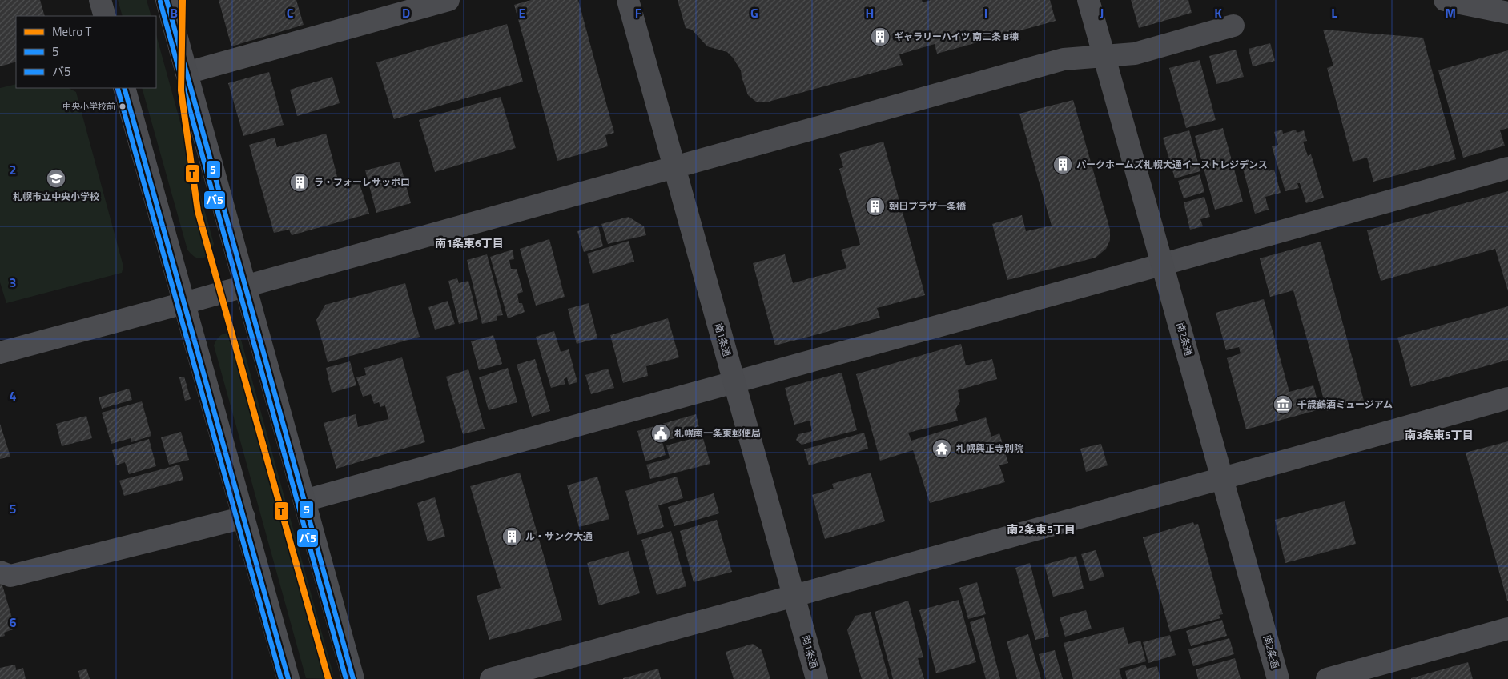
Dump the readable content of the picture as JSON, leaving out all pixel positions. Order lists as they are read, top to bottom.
{
  "streets": {
    "street": ["南2条通", "南1条通"]
  },
  "districts": ["南1条東6丁目", "南3条東5丁目", "南2条東5丁目"],
  "places": {
    "building": [
      "ギャラリーハイツ 南二条 B棟",
      "パークホームズ札幌大通イーストレジデンス",
      "ラ・フォーレサッポロ",
      "朝日プラザ一条橋",
      "ル・サンク大通"
    ],
    "other": ["中央小学校前"],
    "school or university": ["札幌市立中央小学校"],
    "museum": ["千歳鶴酒ミュージアム"],
    "public building": ["札幌南一条東郵便局"],
    "temple": ["札幌興正寺別院"]
  },
  "lines": ["metro line T", "transit line 5", "transit line バ5"],
  "legend": ["Metro T", "5", "バ5"],
  "grid": {
    "columns": [
      "B",
      "C",
      "D",
      "E",
      "F",
      "G",
      "H",
      "I",
      "J",
      "K",
      "L",
      "M"
    ],
    "rows": [
      "2",
      "3",
      "4",
      "5",
      "6"
    ]
  }
}
